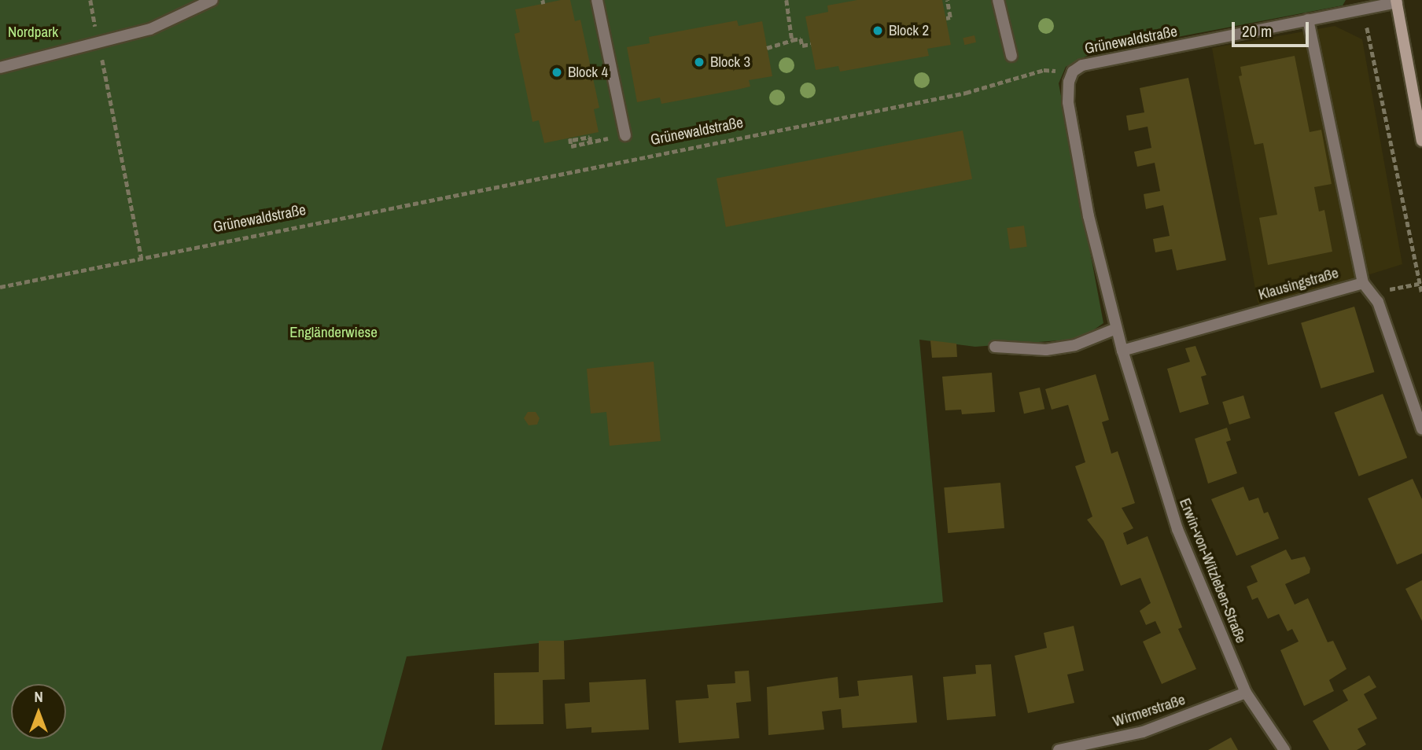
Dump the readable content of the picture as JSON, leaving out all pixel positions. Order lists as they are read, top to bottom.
{
  "streets": {
    "street": [
      "Grünewaldstraße",
      "Klausingstraße",
      "Erwin-von-Witzleben-Straße",
      "Wirmerstraße"
    ]
  },
  "crossings": [
    ["Grünewaldstraße", "Erwin-von-Witzleben-Straße"],
    ["Klausingstraße", "Erwin-von-Witzleben-Straße"],
    ["Erwin-von-Witzleben-Straße", "Wirmerstraße"]
  ],
  "parks": ["Nordpark", "Engländerwiese"],
  "places": ["Block 2", "Block 3", "Block 4"],
  "scale_bar": "20 m",
  "north": "top"
}
